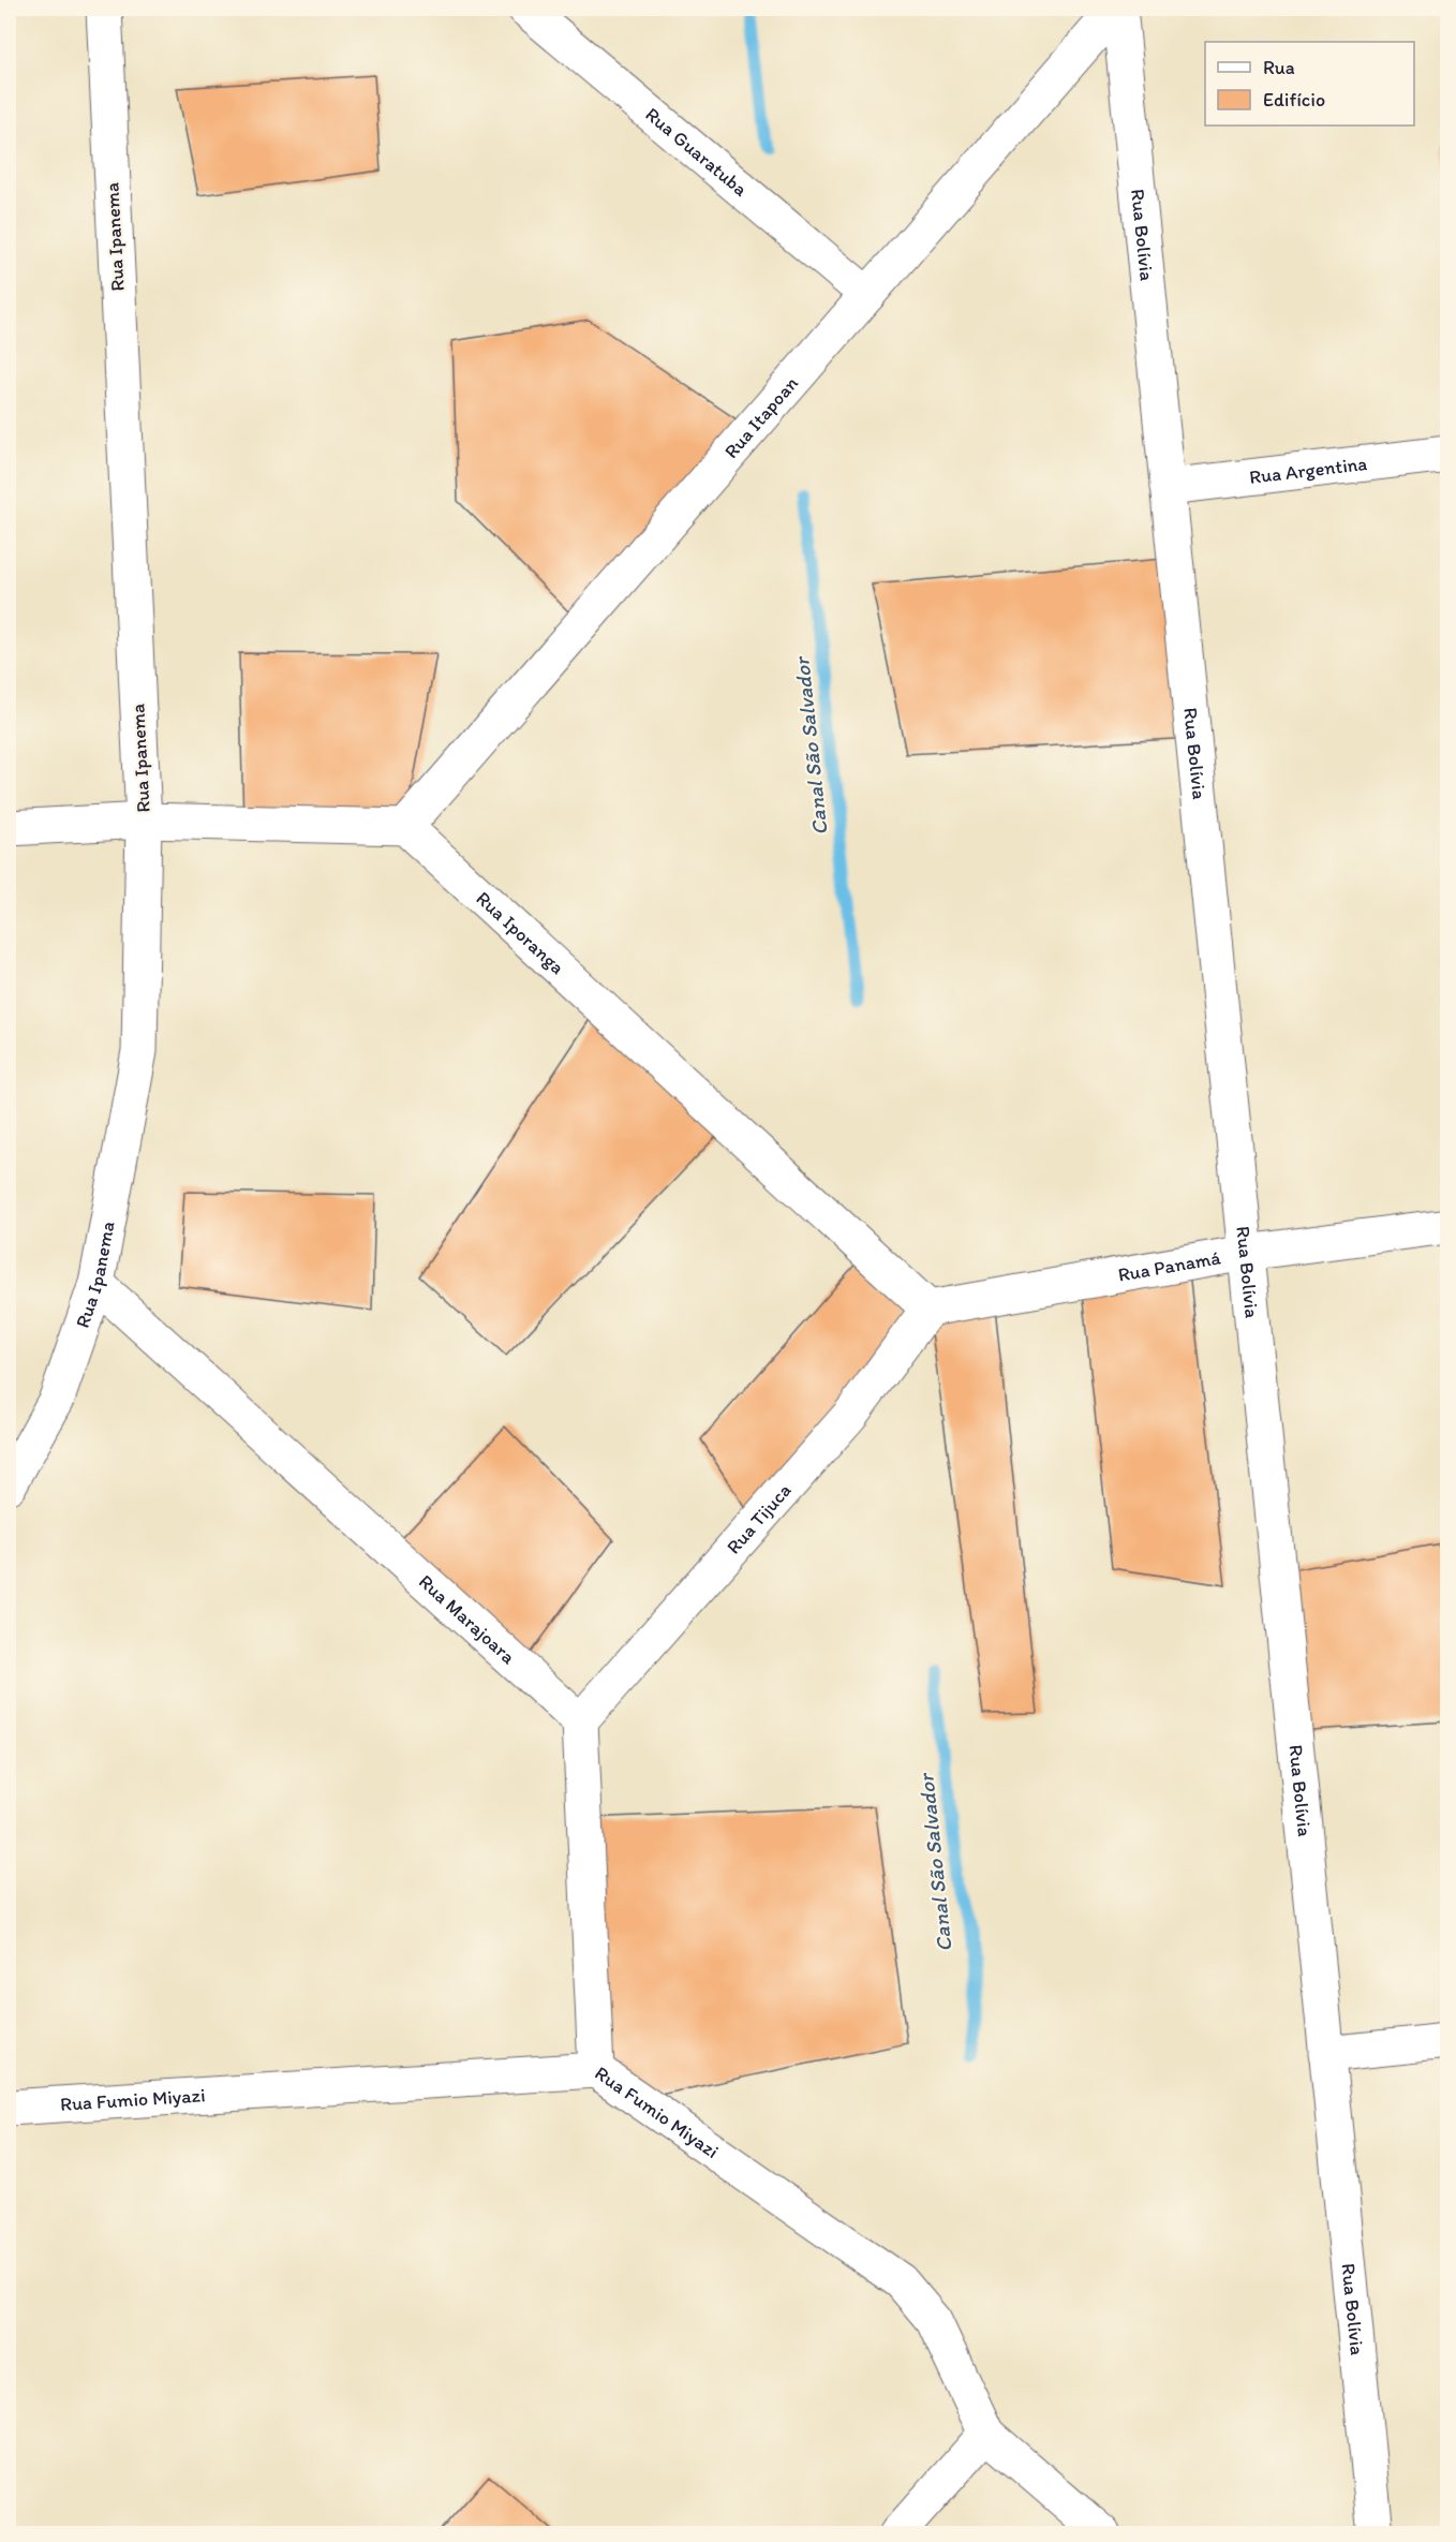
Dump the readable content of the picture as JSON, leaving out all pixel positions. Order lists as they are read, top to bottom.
{
  "streets": {
    "street": [
      "Rua Guaratuba",
      "Rua Bolívia",
      "Rua Ipanema",
      "Rua Itapoan",
      "Rua Argentina",
      "Rua Iporanga",
      "Rua Panamá",
      "Rua Tijuca",
      "Rua Marajoara",
      "Rua Fumio Miyazi"
    ]
  },
  "crossings": [
    ["Rua Guaratuba", "Rua Itapoan"],
    ["Rua Bolívia", "Rua Itapoan"],
    ["Rua Bolívia", "Rua Argentina"],
    ["Rua Bolívia", "Rua Panamá"],
    ["Rua Ipanema", "Rua Marajoara"],
    ["Rua Itapoan", "Rua Iporanga"],
    ["Rua Iporanga", "Rua Panamá"],
    ["Rua Iporanga", "Rua Tijuca"],
    ["Rua Panamá", "Rua Tijuca"],
    ["Rua Tijuca", "Rua Marajoara"]
  ],
  "water": ["Canal São Salvador"],
  "legend": ["Rua", "Edifício"]
}
